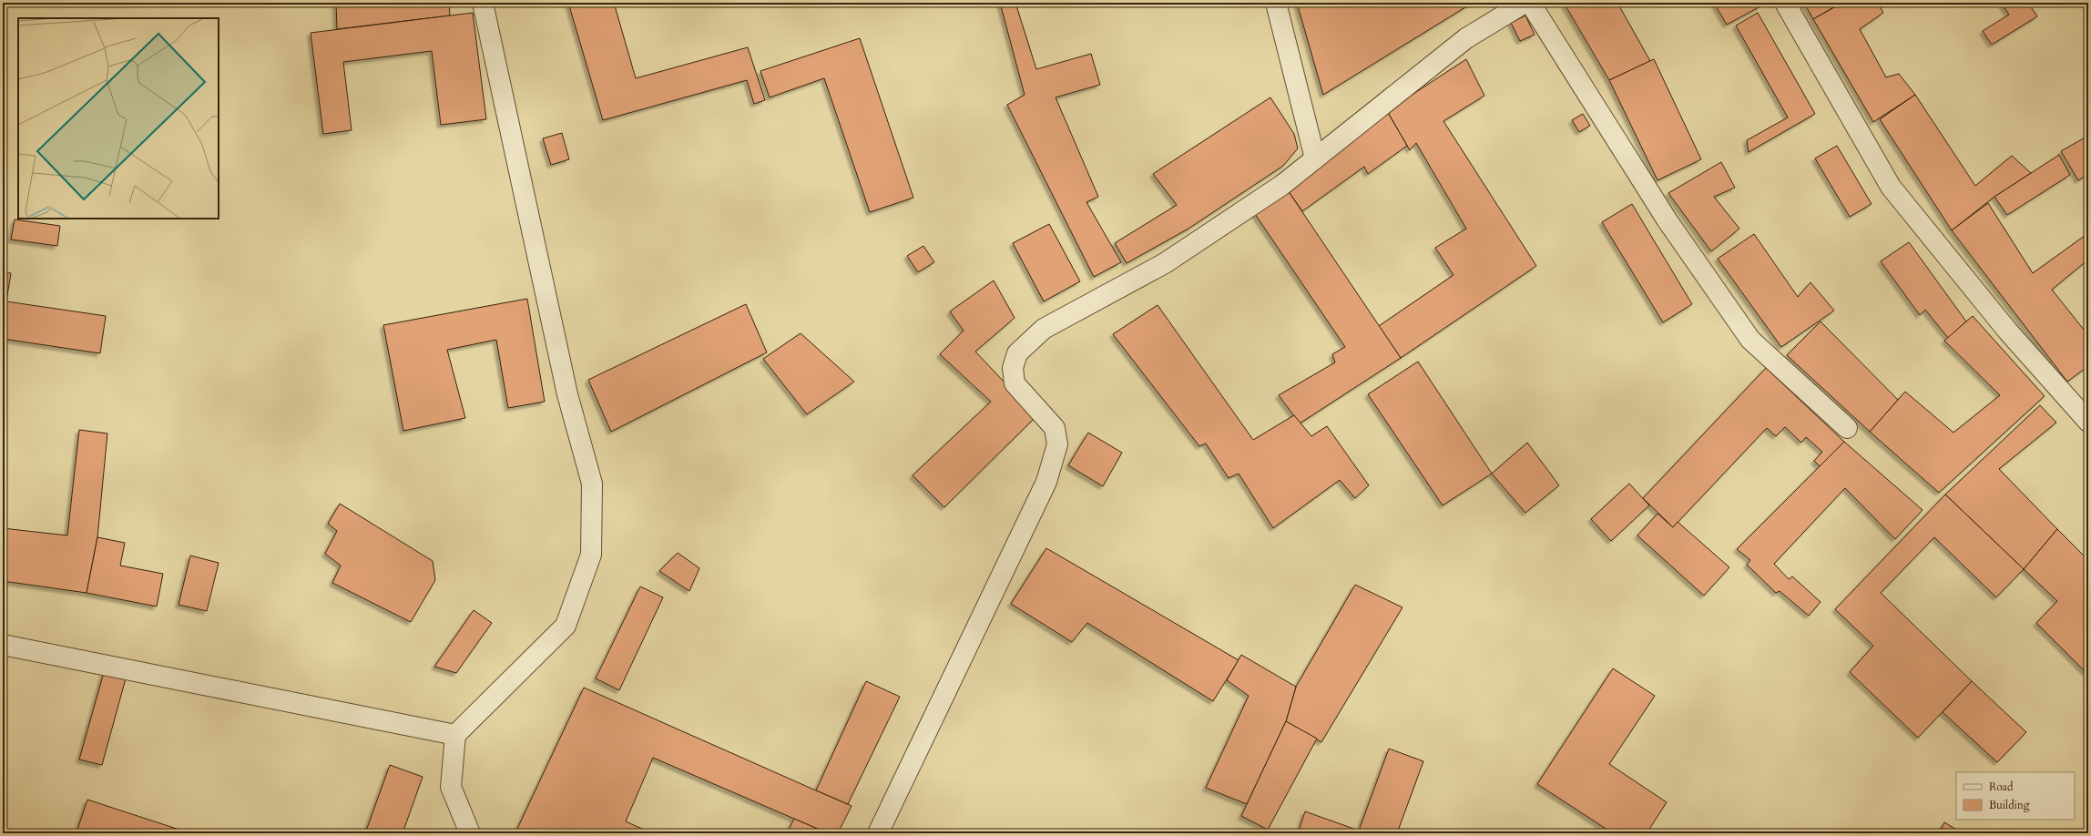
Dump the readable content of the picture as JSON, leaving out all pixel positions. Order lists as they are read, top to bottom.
{
  "legend": ["Road", "Building"]
}
